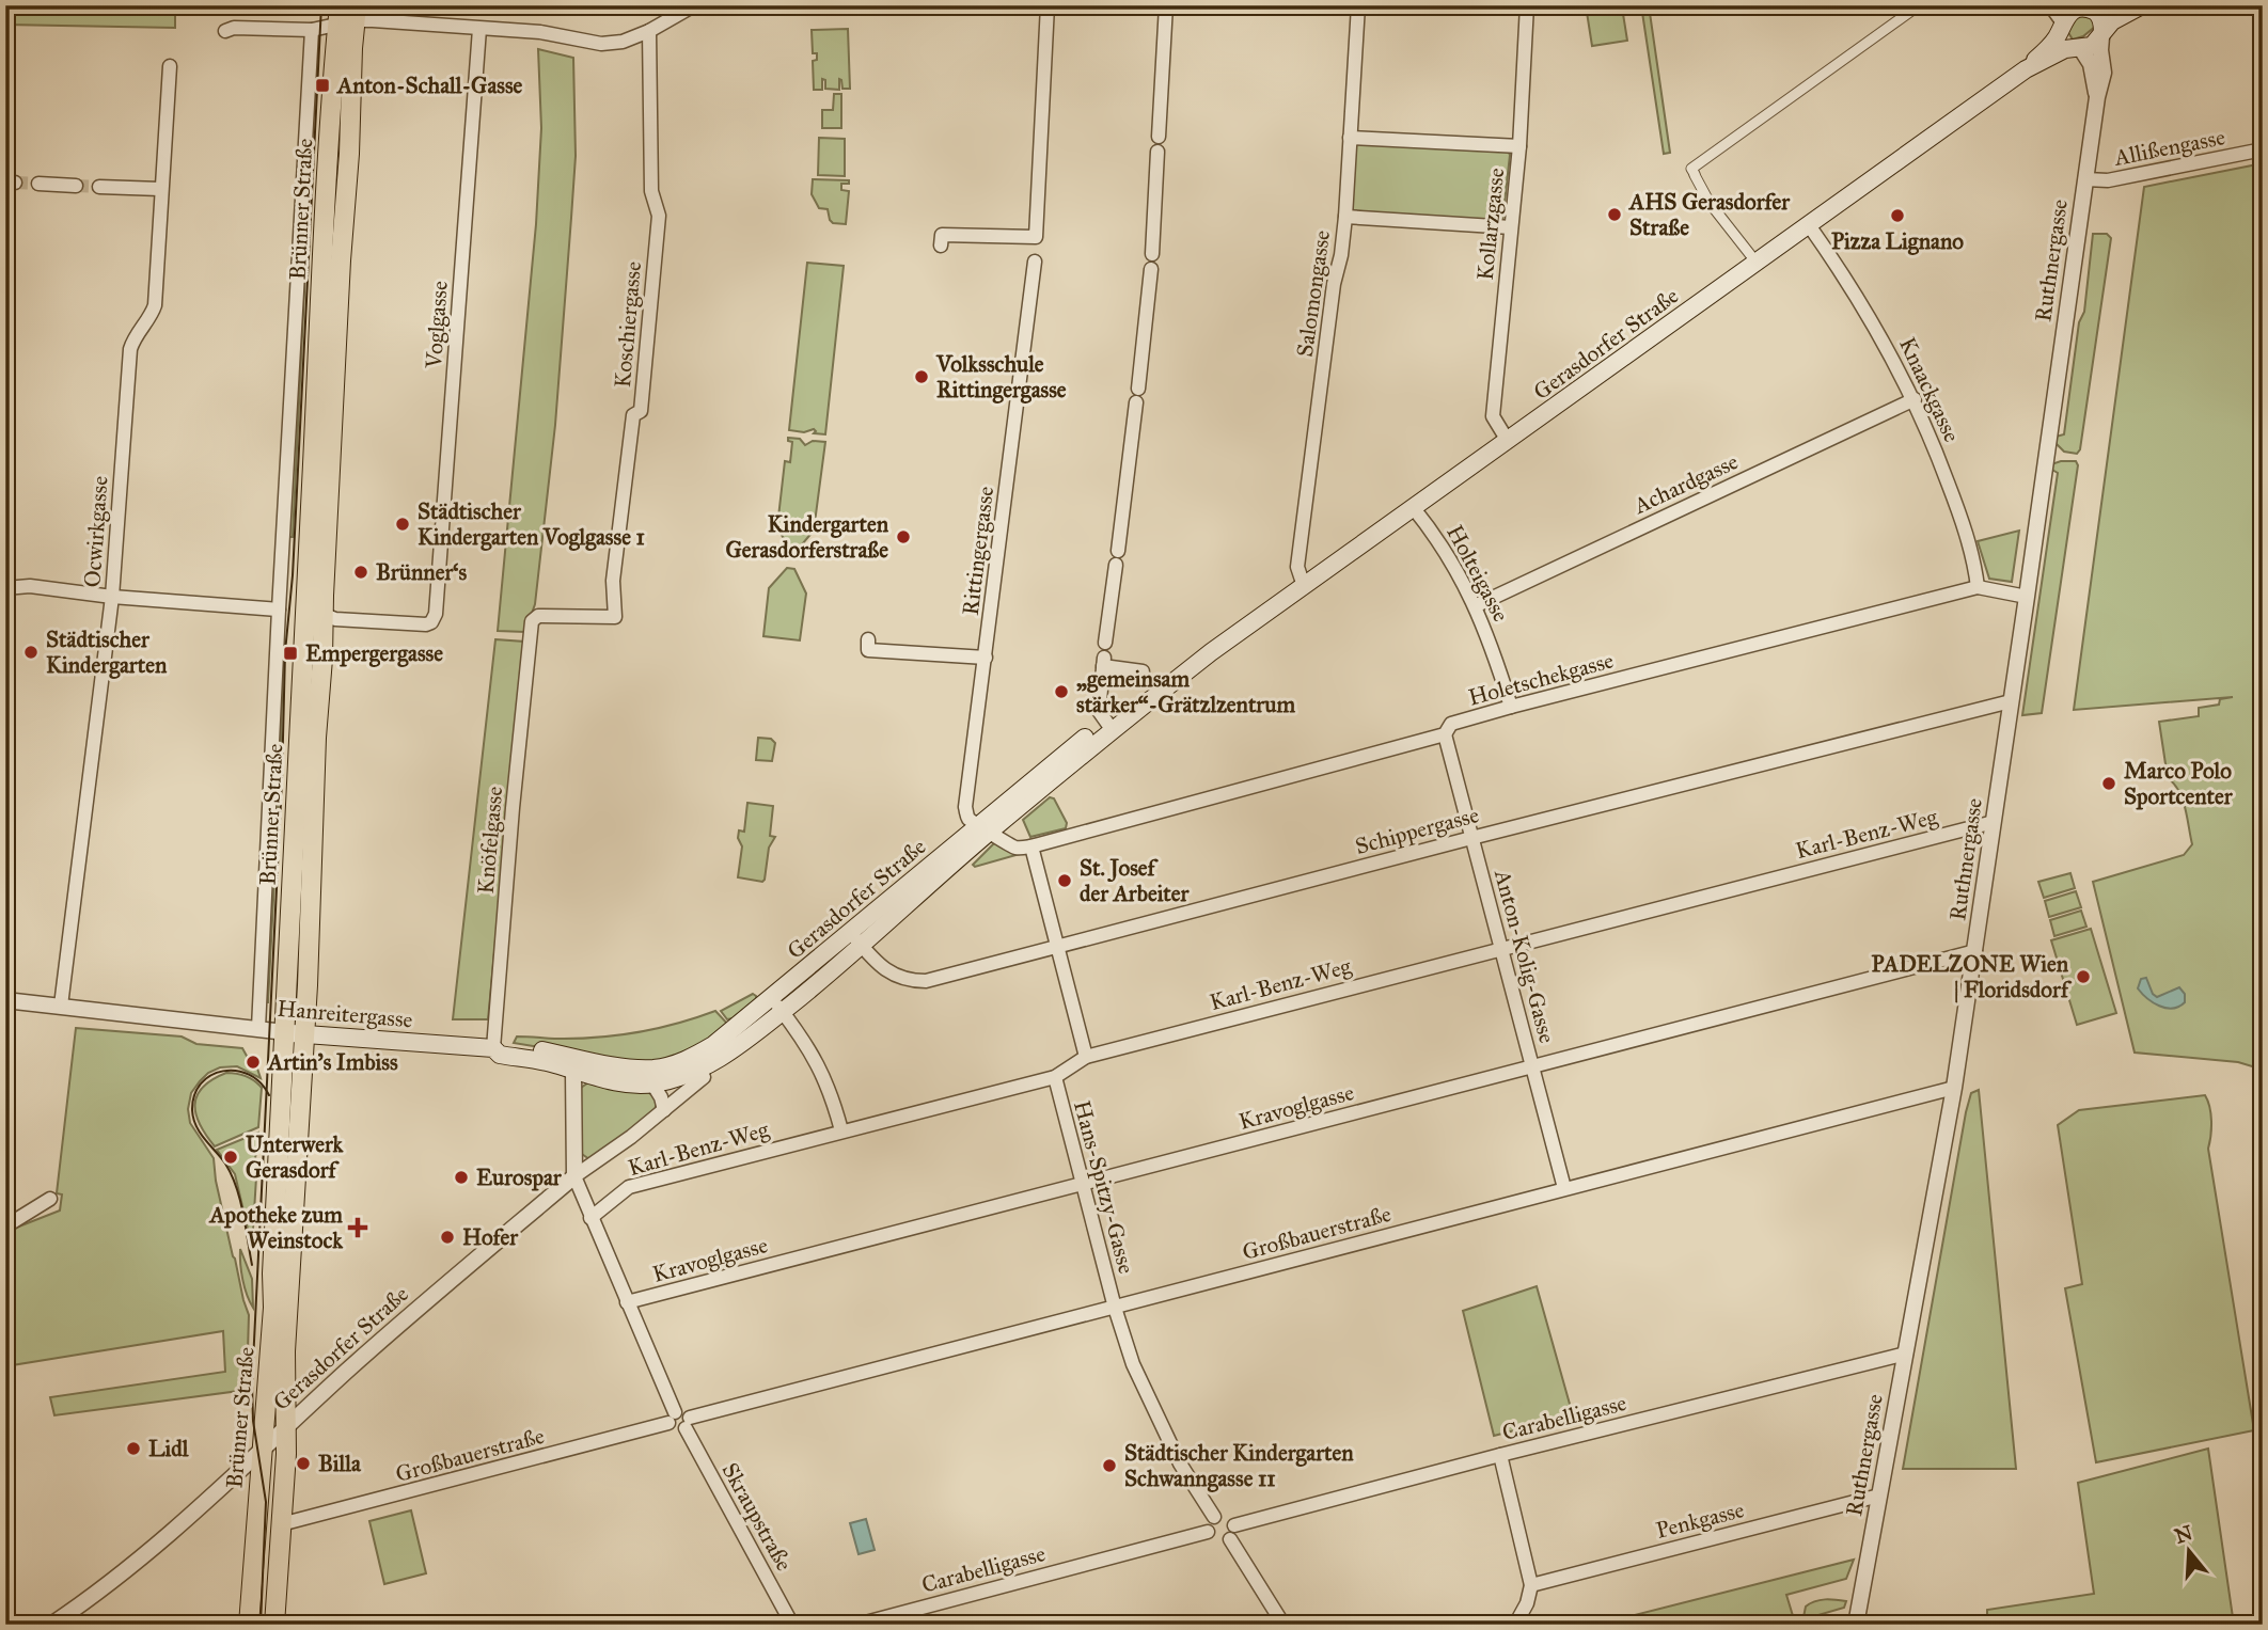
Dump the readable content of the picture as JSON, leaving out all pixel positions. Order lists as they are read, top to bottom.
{
  "streets": {
    "main road": ["Brünner Straße", "Gerasdorfer Straße", "Hanreitergasse"],
    "street": [
      "Allißengasse",
      "Kollarzgasse",
      "Ruthnergasse",
      "Salomongasse",
      "Voglgasse",
      "Koschiergasse",
      "Knaackgasse",
      "Achardgasse",
      "Ocwirkgasse",
      "Rittingergasse",
      "Holteigasse",
      "Holetschekgasse",
      "Schippergasse",
      "Karl-Benz-Weg",
      "Knöfelgasse",
      "Anton-Kolig-Gasse",
      "Kravoglgasse",
      "Hans-Spitzy-Gasse",
      "Großbauerstraße",
      "Carabelligasse",
      "Skraupstraße",
      "Penkgasse"
    ]
  },
  "crossings": [
    ["Allißengasse", "Ruthnergasse"],
    ["Brünner Straße", "Voglgasse"],
    ["Brünner Straße", "Gerasdorfer Straße"],
    ["Brünner Straße", "Hanreitergasse"],
    ["Brünner Straße", "Großbauerstraße"],
    ["Kollarzgasse", "Gerasdorfer Straße"],
    ["Ruthnergasse", "Gerasdorfer Straße"],
    ["Ruthnergasse", "Holetschekgasse"],
    ["Ruthnergasse", "Schippergasse"],
    ["Ruthnergasse", "Karl-Benz-Weg"],
    ["Ruthnergasse", "Kravoglgasse"],
    ["Ruthnergasse", "Großbauerstraße"],
    ["Ruthnergasse", "Carabelligasse"],
    ["Ruthnergasse", "Penkgasse"],
    ["Salomongasse", "Gerasdorfer Straße"],
    ["Koschiergasse", "Knöfelgasse"],
    ["Gerasdorfer Straße", "Knaackgasse"],
    ["Gerasdorfer Straße", "Rittingergasse"],
    ["Gerasdorfer Straße", "Holteigasse"],
    ["Gerasdorfer Straße", "Schippergasse"],
    ["Gerasdorfer Straße", "Knöfelgasse"],
    ["Gerasdorfer Straße", "Hanreitergasse"],
    ["Knaackgasse", "Achardgasse"],
    ["Knaackgasse", "Holetschekgasse"],
    ["Achardgasse", "Holteigasse"],
    ["Ocwirkgasse", "Hanreitergasse"],
    ["Holteigasse", "Holetschekgasse"],
    ["Holetschekgasse", "Anton-Kolig-Gasse"],
    ["Schippergasse", "Anton-Kolig-Gasse"],
    ["Karl-Benz-Weg", "Anton-Kolig-Gasse"],
    ["Karl-Benz-Weg", "Hans-Spitzy-Gasse"],
    ["Knöfelgasse", "Hanreitergasse"],
    ["Anton-Kolig-Gasse", "Kravoglgasse"],
    ["Anton-Kolig-Gasse", "Großbauerstraße"],
    ["Kravoglgasse", "Hans-Spitzy-Gasse"],
    ["Hans-Spitzy-Gasse", "Großbauerstraße"],
    ["Hans-Spitzy-Gasse", "Carabelligasse"],
    ["Großbauerstraße", "Skraupstraße"]
  ],
  "places": {
    "transit": ["Anton-Schall-Gasse", "Empergergasse"],
    "other": [
      "AHS Gerasdorfer Straße",
      "Pizza Lignano",
      "Volksschule Rittingergasse",
      "Städtischer Kindergarten Voglgasse 1",
      "Kindergarten Gerasdorferstraße",
      "Brünner‘s",
      "Städtischer Kindergarten",
      "„gemeinsam stärker“-Grätzlzentrum",
      "Marco Polo Sportcenter",
      "St. Josef der Arbeiter",
      "PADELZONE Wien | Floridsdorf",
      "Artin's Imbiss",
      "Unterwerk Gerasdorf",
      "Eurospar",
      "Hofer",
      "Lidl",
      "Billa",
      "Städtischer Kindergarten Schwanngasse 11"
    ],
    "health": ["Apotheke zum Weinstock"]
  },
  "north": "top"
}
